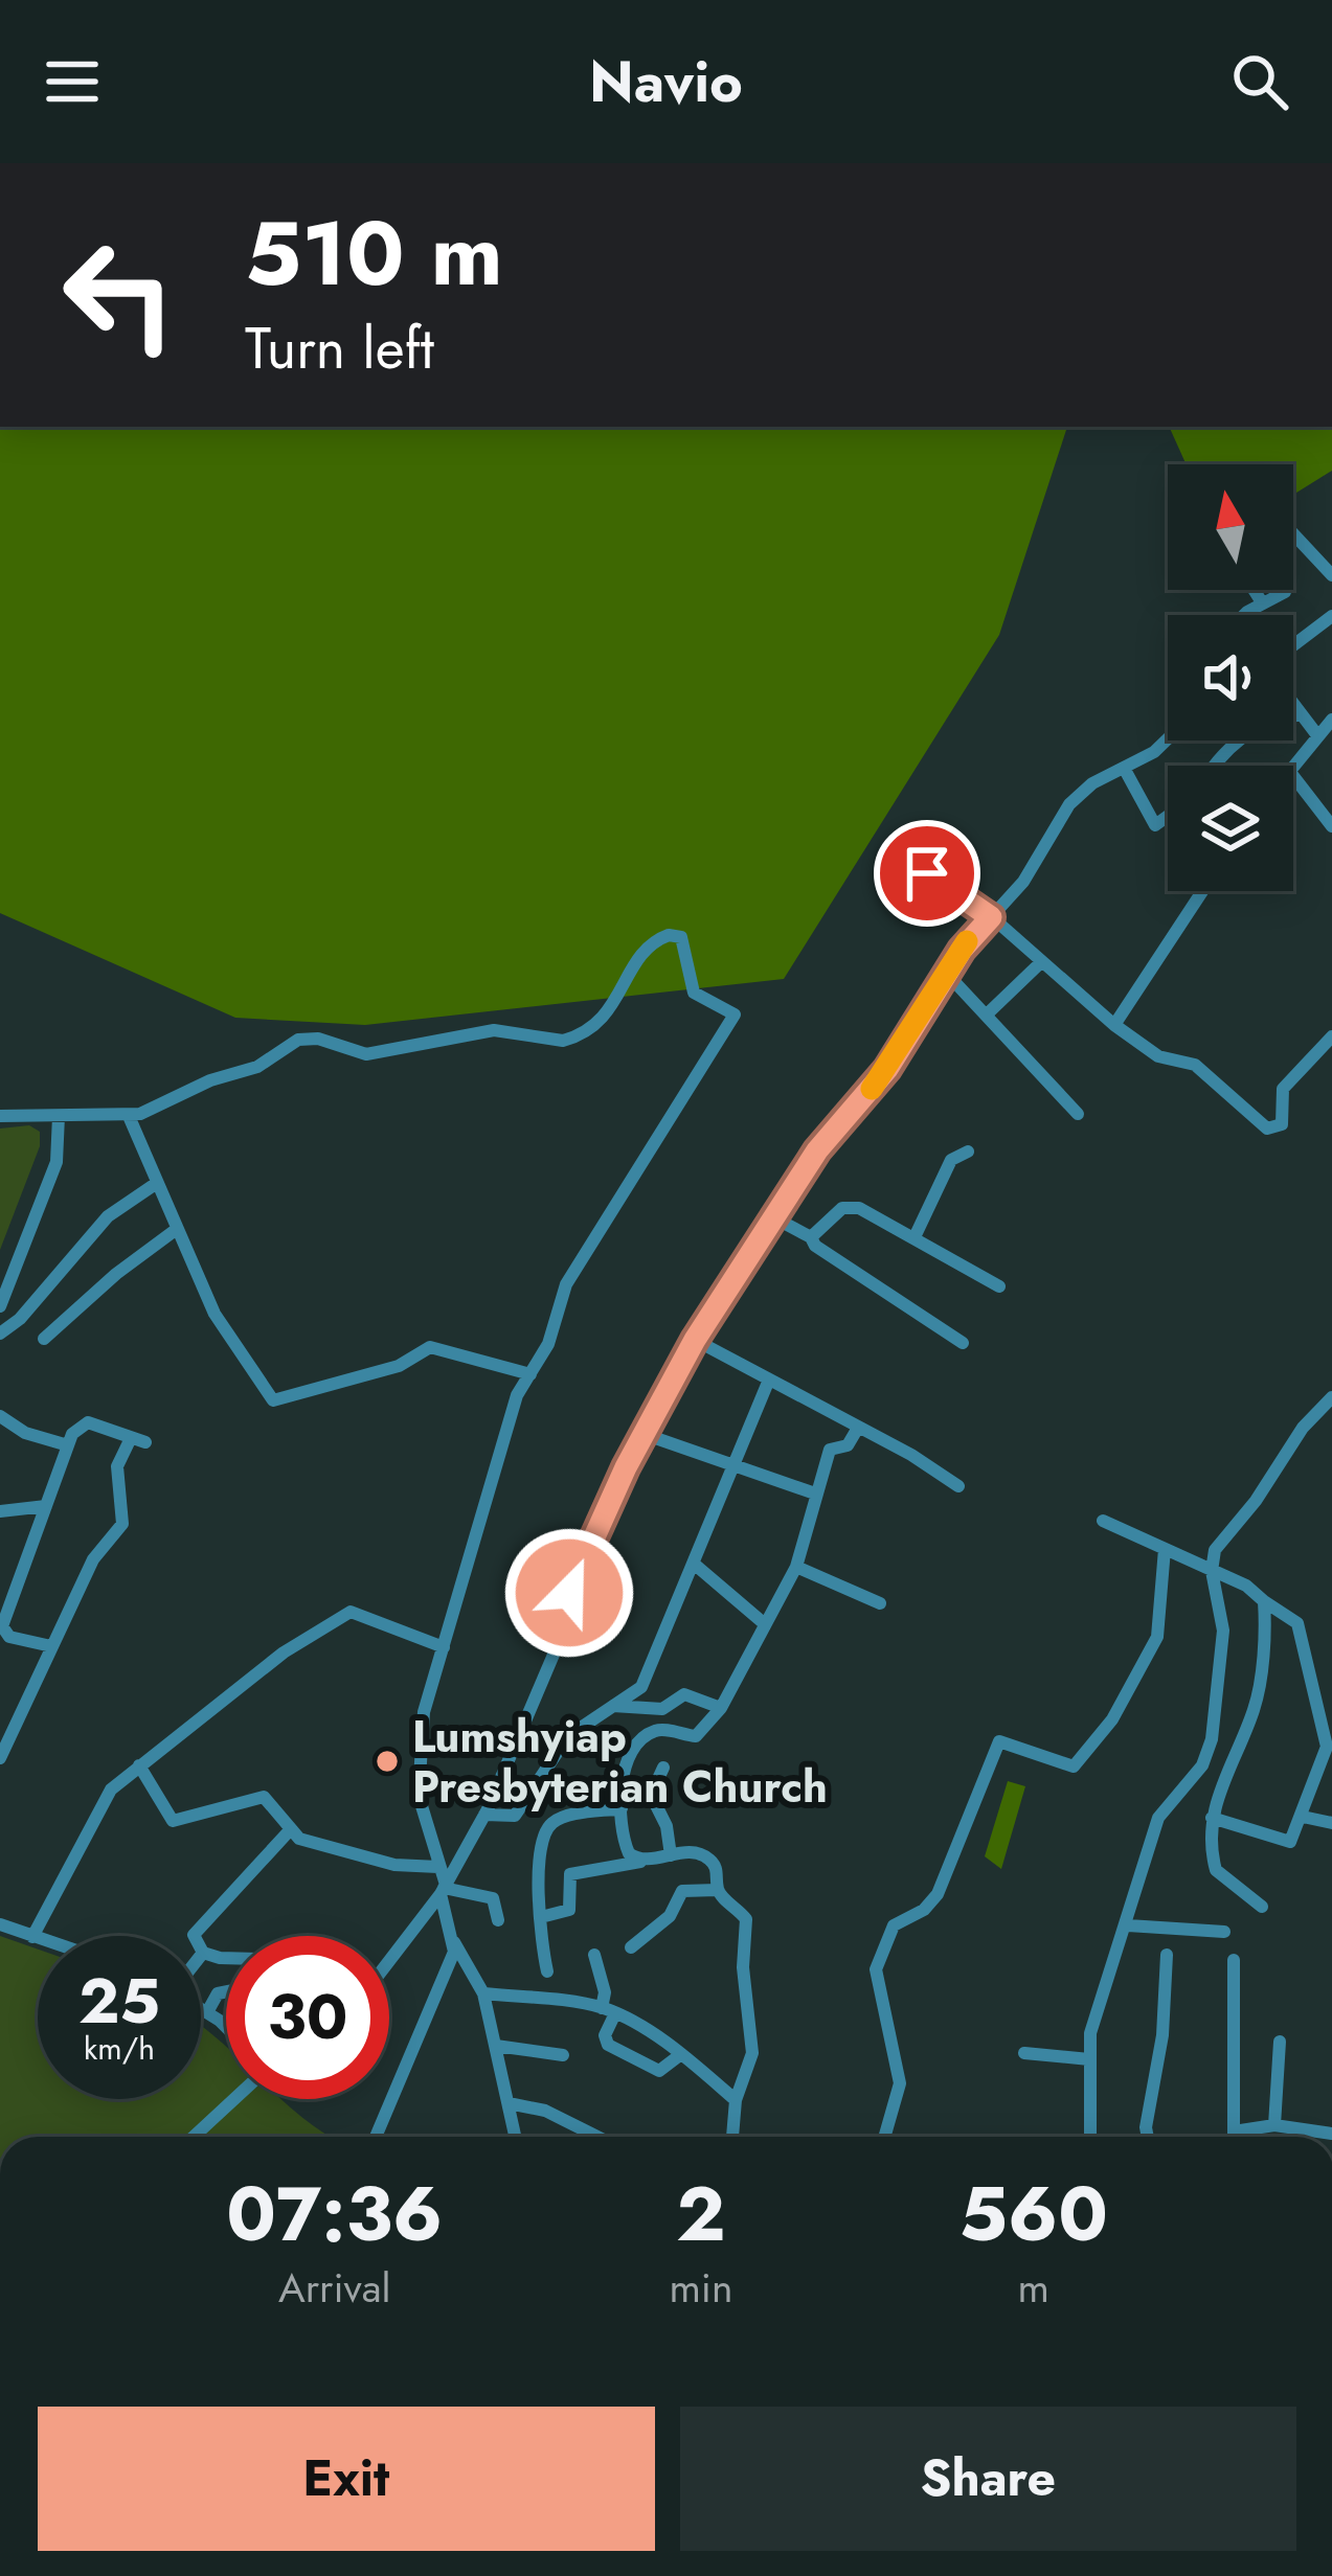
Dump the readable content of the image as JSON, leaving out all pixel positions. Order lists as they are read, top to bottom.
{
  "places": ["Lumshyiap Presbyterian Church"],
  "north": "top",
  "page": {
    "header": "Navio",
    "turn": ["510 m", "Turn left"],
    "speed": "25 km/h",
    "limit": "30",
    "eta": [
      "07:36",
      "Arrival",
      "2",
      "min",
      "560",
      "m"
    ],
    "buttons": ["Exit", "Share"]
  }
}
